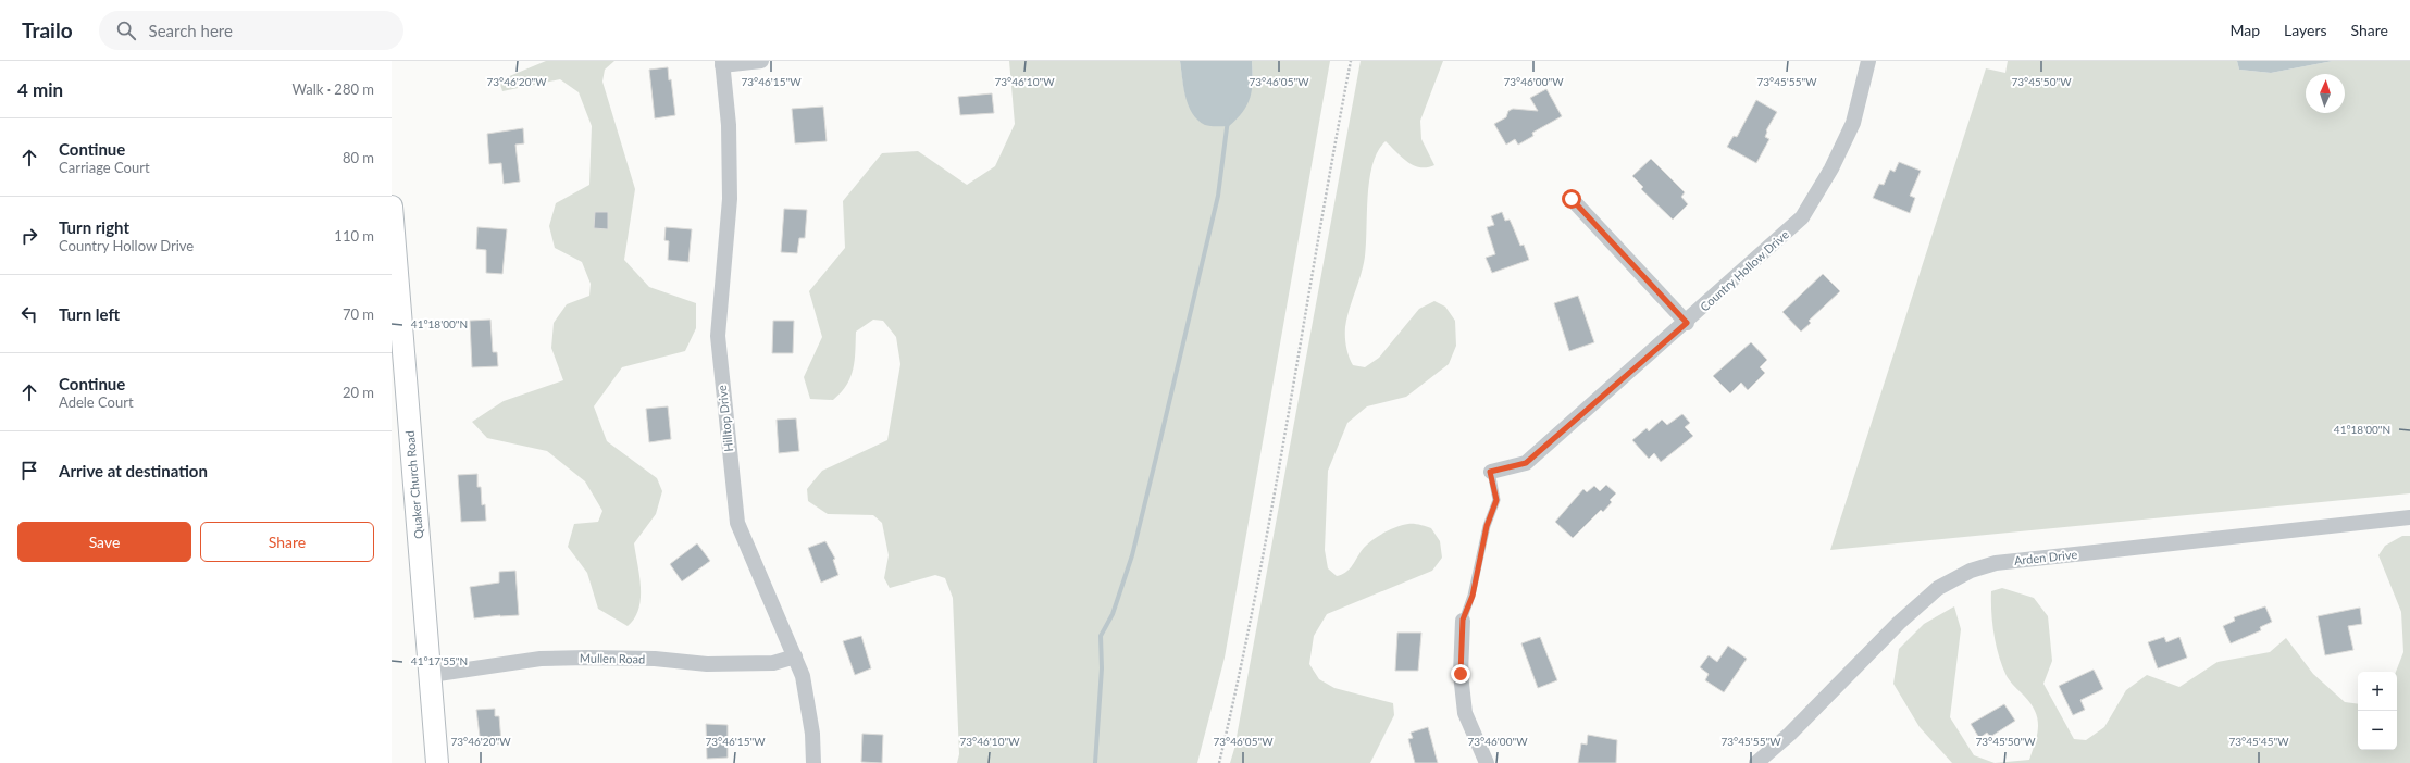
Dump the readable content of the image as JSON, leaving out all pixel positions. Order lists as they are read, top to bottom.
{
  "streets": {
    "street": [
      "Country Hollow Drive",
      "Hilltop Drive",
      "Quaker Church Road",
      "Arden Drive",
      "Mullen Road"
    ]
  },
  "crossings": [
    ["Hilltop Drive", "Mullen Road"],
    ["Quaker Church Road", "Mullen Road"]
  ],
  "north": "top",
  "page": {
    "header": "Trailo",
    "search": "Search here",
    "nav": ["Map", "Layers", "Share"],
    "heading": ["4 min", "Walk · 280 m"],
    "list": [
      ["Continue", "Carriage Court", "80 m"],
      ["Turn right", "Country Hollow Drive", "110 m"],
      ["Turn left", "70 m"],
      ["Continue", "Adele Court", "20 m"],
      "Arrive at destination"
    ],
    "buttons": ["Save", "Share"],
    "map_buttons": ["+", "−"]
  },
  "coordinates": [
    "73°46'20\"W",
    "73°46'15\"W",
    "73°46'10\"W",
    "73°46'05\"W",
    "73°46'00\"W",
    "73°45'55\"W",
    "73°45'50\"W",
    "41°18'00\"N",
    "41°17'55\"N",
    "73°45'45\"W"
  ]
}
